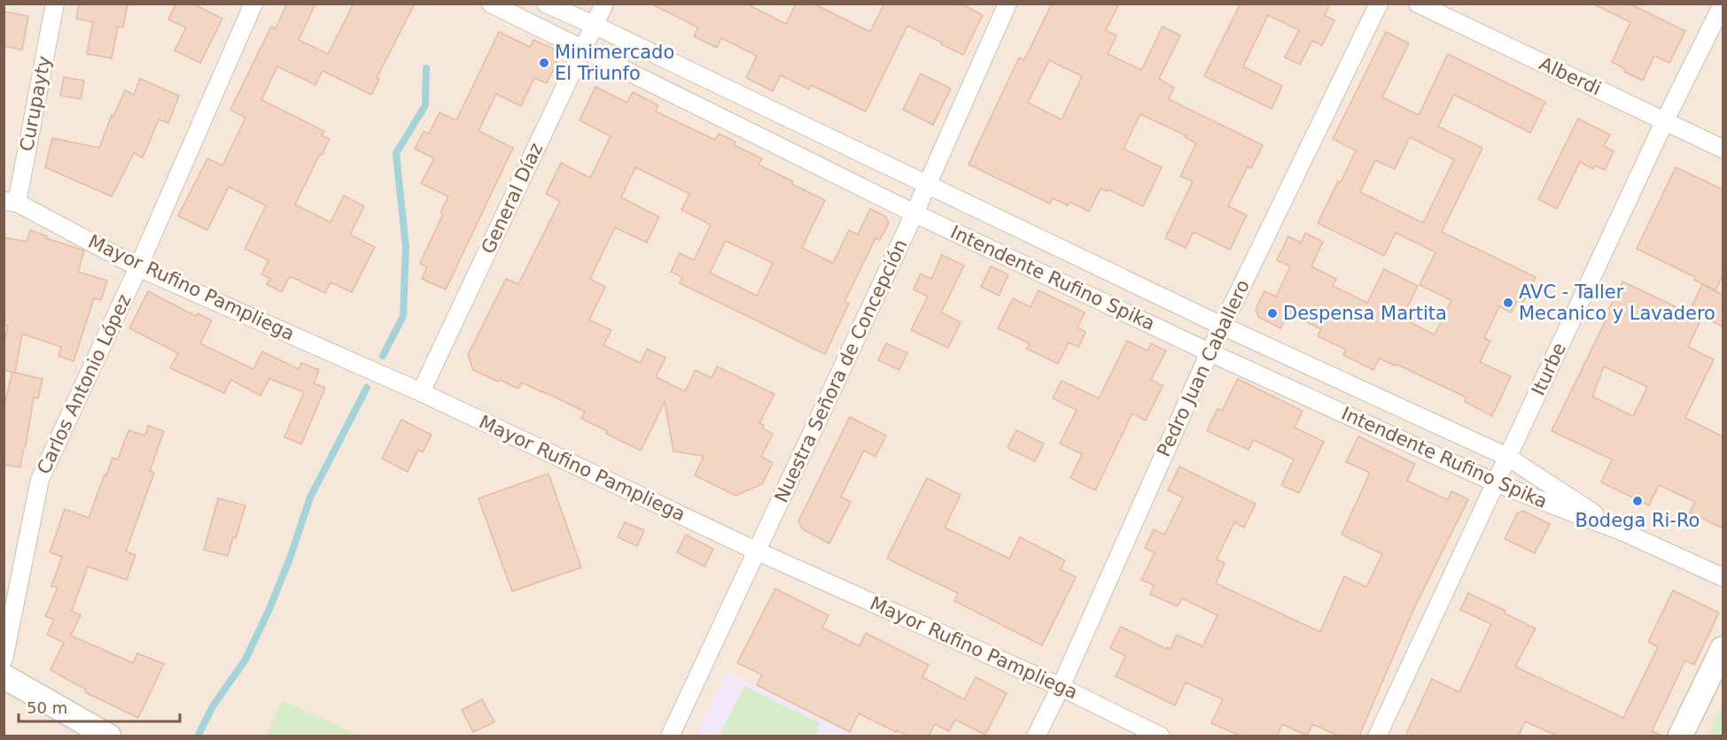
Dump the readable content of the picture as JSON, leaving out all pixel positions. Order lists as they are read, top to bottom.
{
  "streets": {
    "street": [
      "Alberdi",
      "Curupayty",
      "General Díaz",
      "Intendente Rufino Spika",
      "Mayor Rufino Pampliega",
      "Pedro Juan Caballero",
      "Iturbe",
      "Nuestra Señora de Concepción",
      "Carlos Antonio López"
    ]
  },
  "crossings": [
    ["Alberdi", "Iturbe"],
    ["Curupayty", "Mayor Rufino Pampliega"],
    ["General Díaz", "Intendente Rufino Spika"],
    ["General Díaz", "Mayor Rufino Pampliega"],
    ["Intendente Rufino Spika", "Pedro Juan Caballero"],
    ["Intendente Rufino Spika", "Iturbe"],
    ["Intendente Rufino Spika", "Nuestra Señora de Concepción"],
    ["Mayor Rufino Pampliega", "Pedro Juan Caballero"],
    ["Mayor Rufino Pampliega", "Nuestra Señora de Concepción"],
    ["Mayor Rufino Pampliega", "Carlos Antonio López"]
  ],
  "places": [
    "Minimercado El Triunfo",
    "AVC - Taller Mecanico y Lavadero",
    "Despensa Martita",
    "Bodega Ri-Ro"
  ],
  "scale_bar": "50 m"
}
